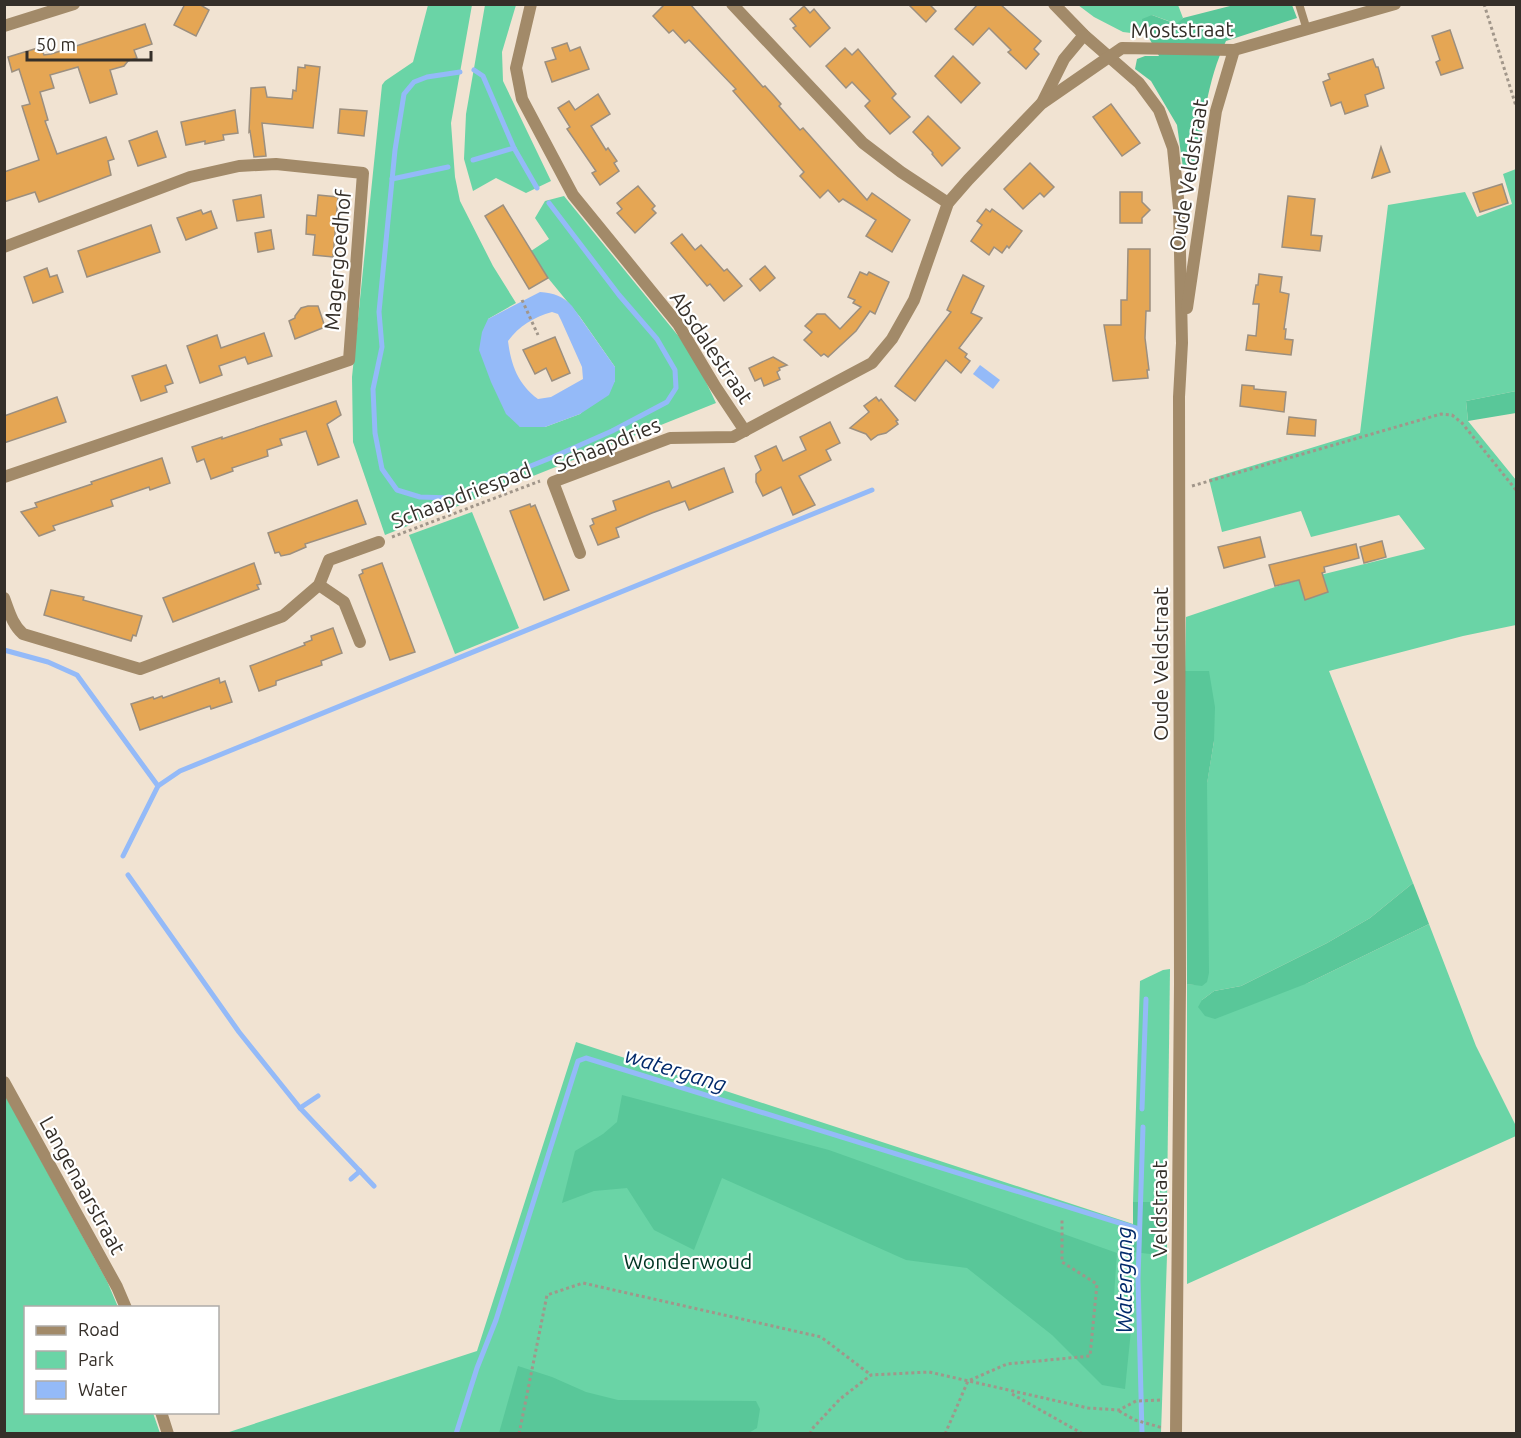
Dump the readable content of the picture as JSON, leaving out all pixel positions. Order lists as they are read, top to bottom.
{
  "streets": {
    "street": [
      "Moststraat",
      "Oude Veldstraat",
      "Magergoedhof",
      "Absdalestraat",
      "Schaapdries",
      "Langenaarstraat",
      "Veldstraat"
    ],
    "path": ["Schaapdriespad"]
  },
  "crossings": [
    ["Moststraat", "Oude Veldstraat"],
    ["Moststraat", "Absdalestraat"],
    ["Oude Veldstraat", "Absdalestraat"],
    ["Oude Veldstraat", "Veldstraat"],
    ["Absdalestraat", "Schaapdries"],
    ["Schaapdries", "Schaapdriespad"]
  ],
  "water": ["watergang", "Watergang"],
  "parks": ["Wonderwoud"],
  "legend": ["Road", "Park", "Water"],
  "scale_bar": "50 m"
}
